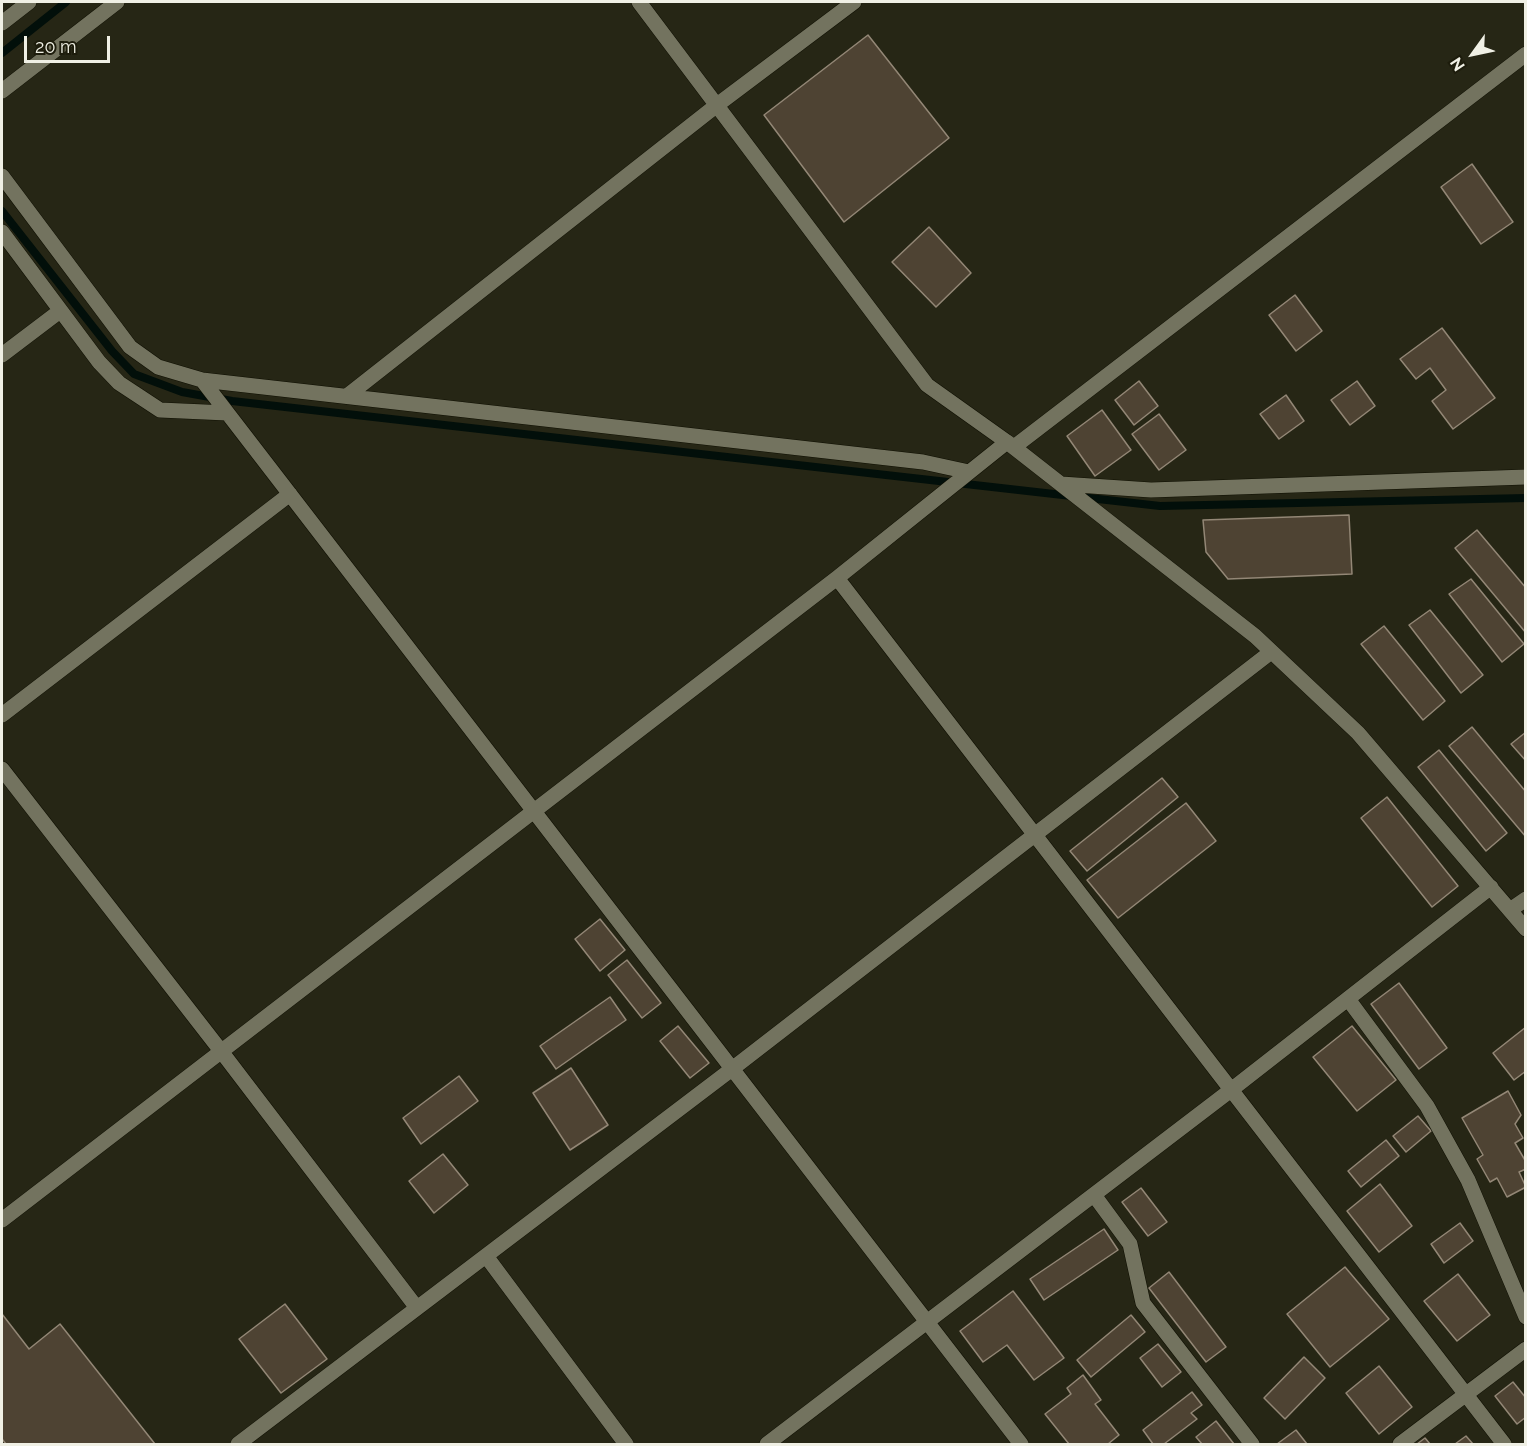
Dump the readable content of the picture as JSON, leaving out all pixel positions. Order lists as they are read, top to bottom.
{
  "scale_bar": "20 m",
  "north": "bottom left"
}
